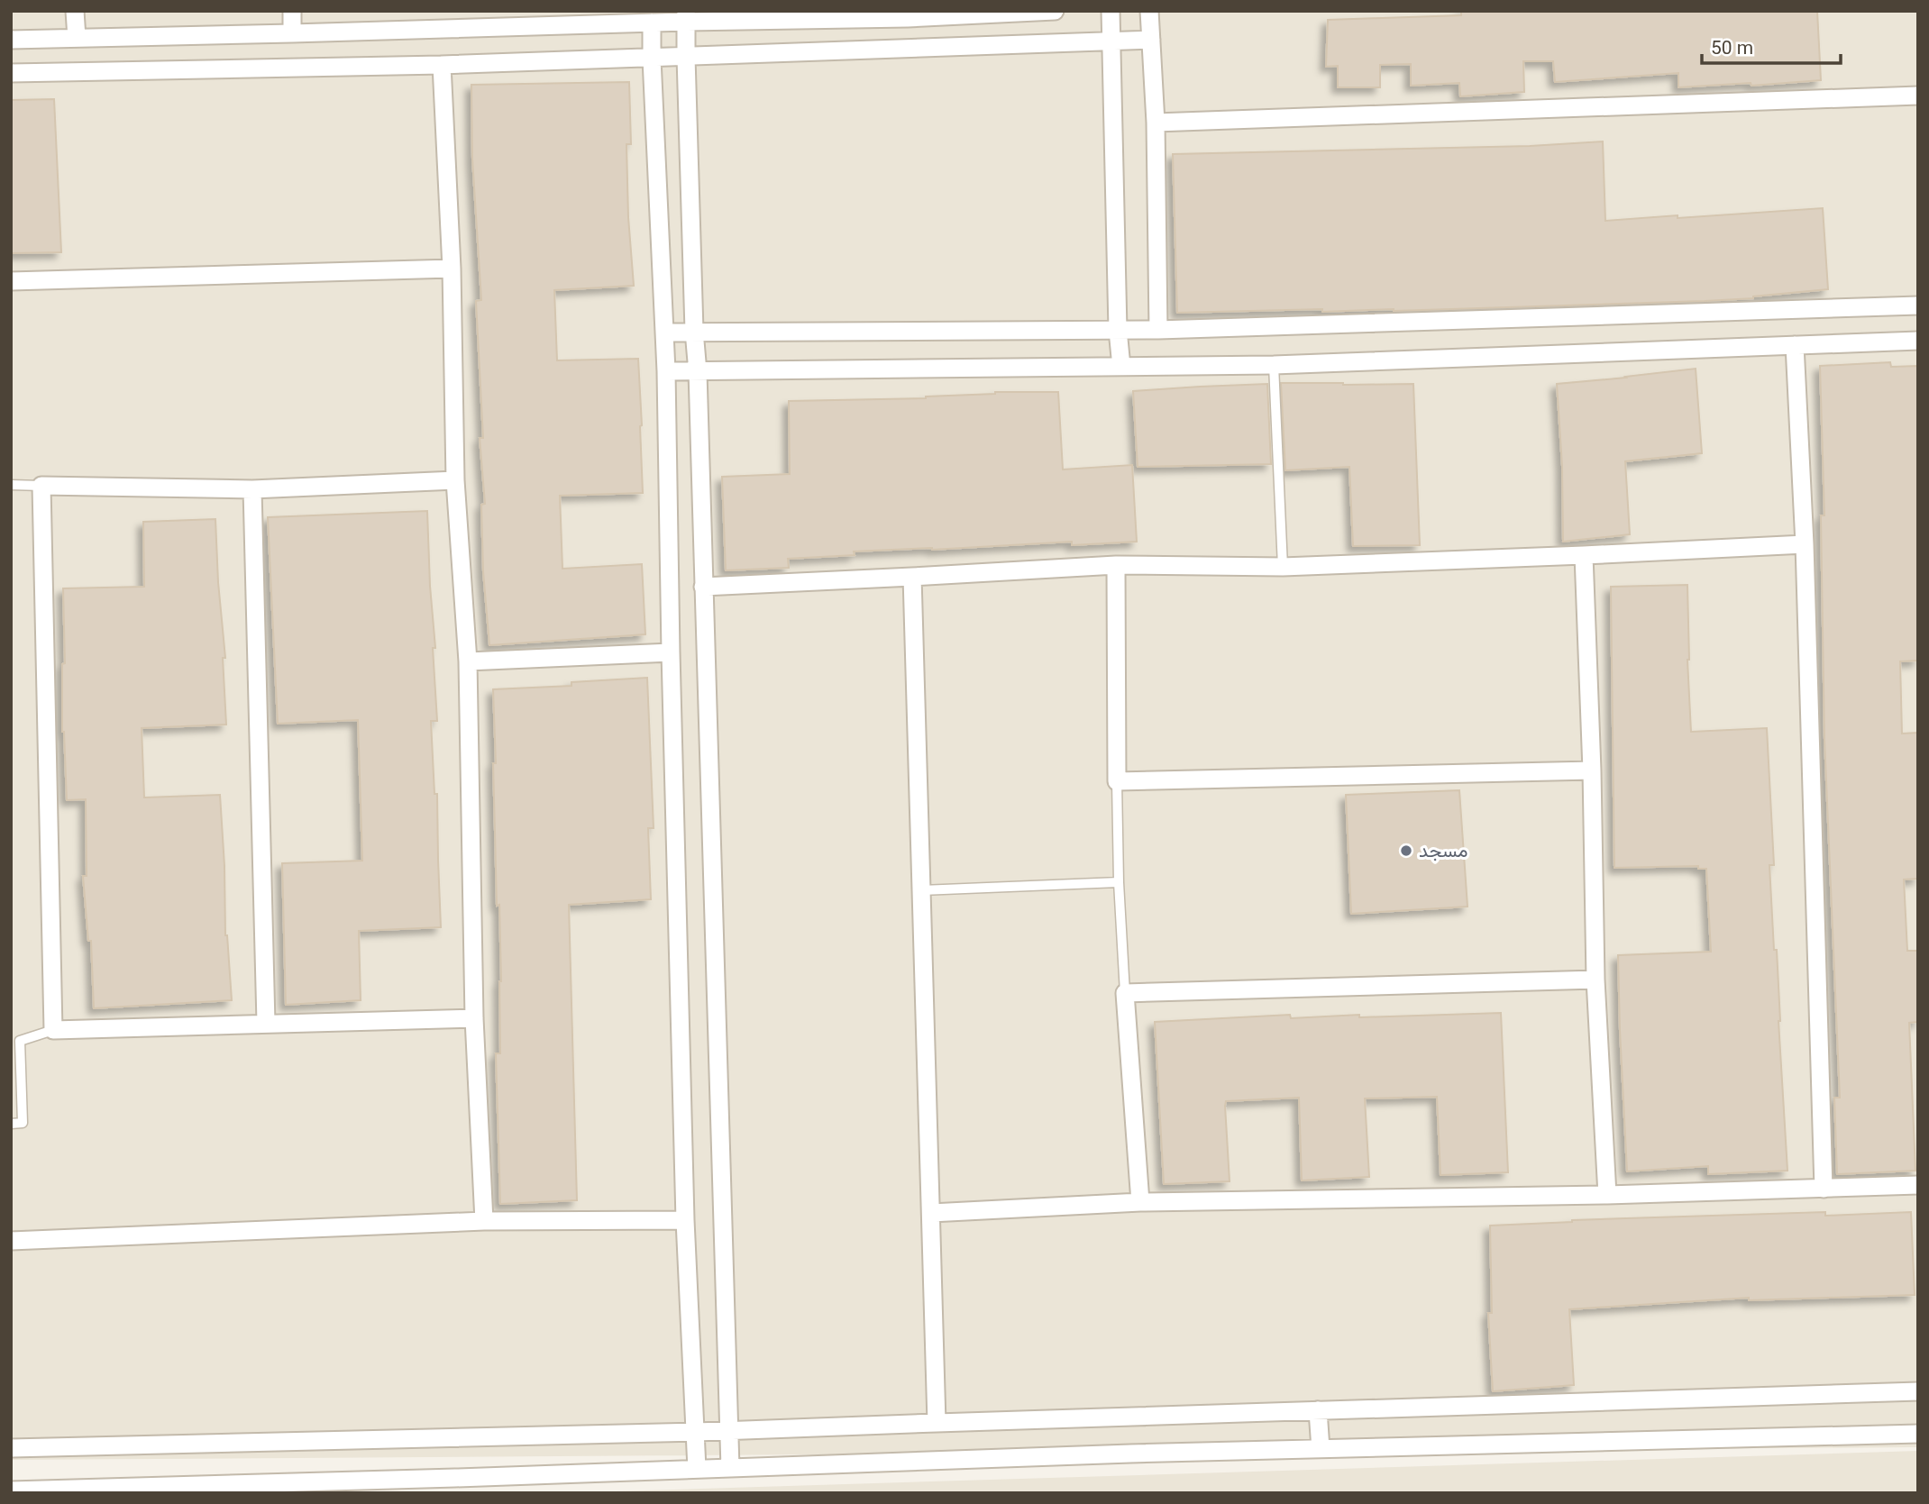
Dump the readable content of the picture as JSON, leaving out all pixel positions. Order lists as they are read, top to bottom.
{
  "places": ["مسجد"],
  "scale_bar": "50 m"
}
